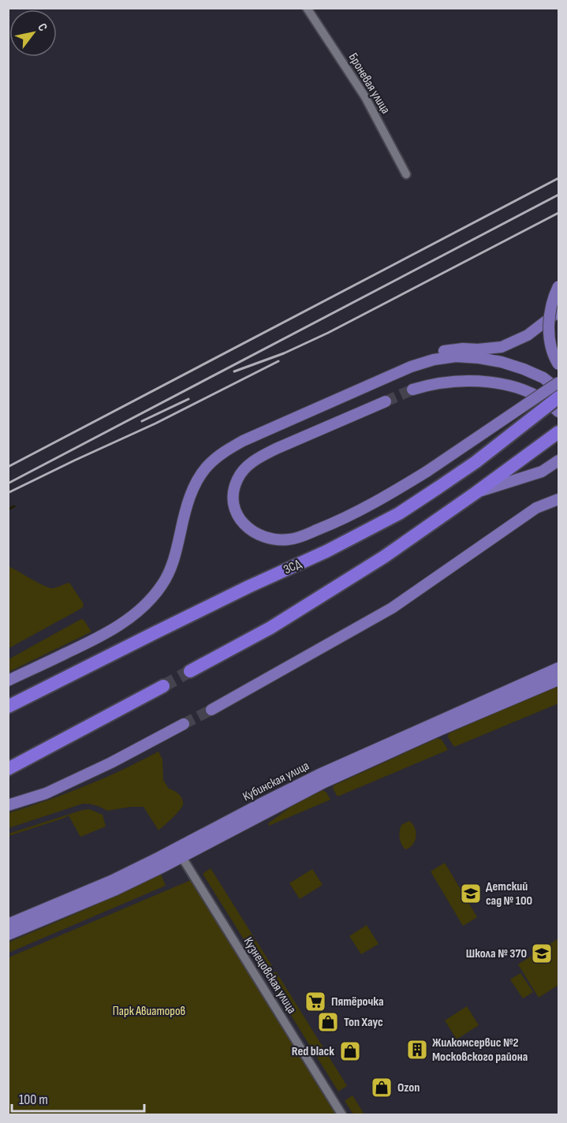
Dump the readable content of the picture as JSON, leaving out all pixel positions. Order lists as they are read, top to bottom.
{
  "streets": {
    "highway": ["ЗСД"],
    "main road": ["Кубинская улица"],
    "street": ["Броневая улица", "Кузнецовская улица"]
  },
  "crossings": [
    ["Кубинская улица", "Кузнецовская улица"]
  ],
  "parks": ["Парк Авиаторов"],
  "places": {
    "school or university": ["Детский сад № 100", "Школа № 370"],
    "supermarket": ["Пятёрочка"],
    "shop": ["Топ Хаус", "Red black", "Ozon"],
    "building": ["Жилкомсервис №2 Московского района"]
  },
  "scale_bar": "100 m",
  "north": "top right"
}
